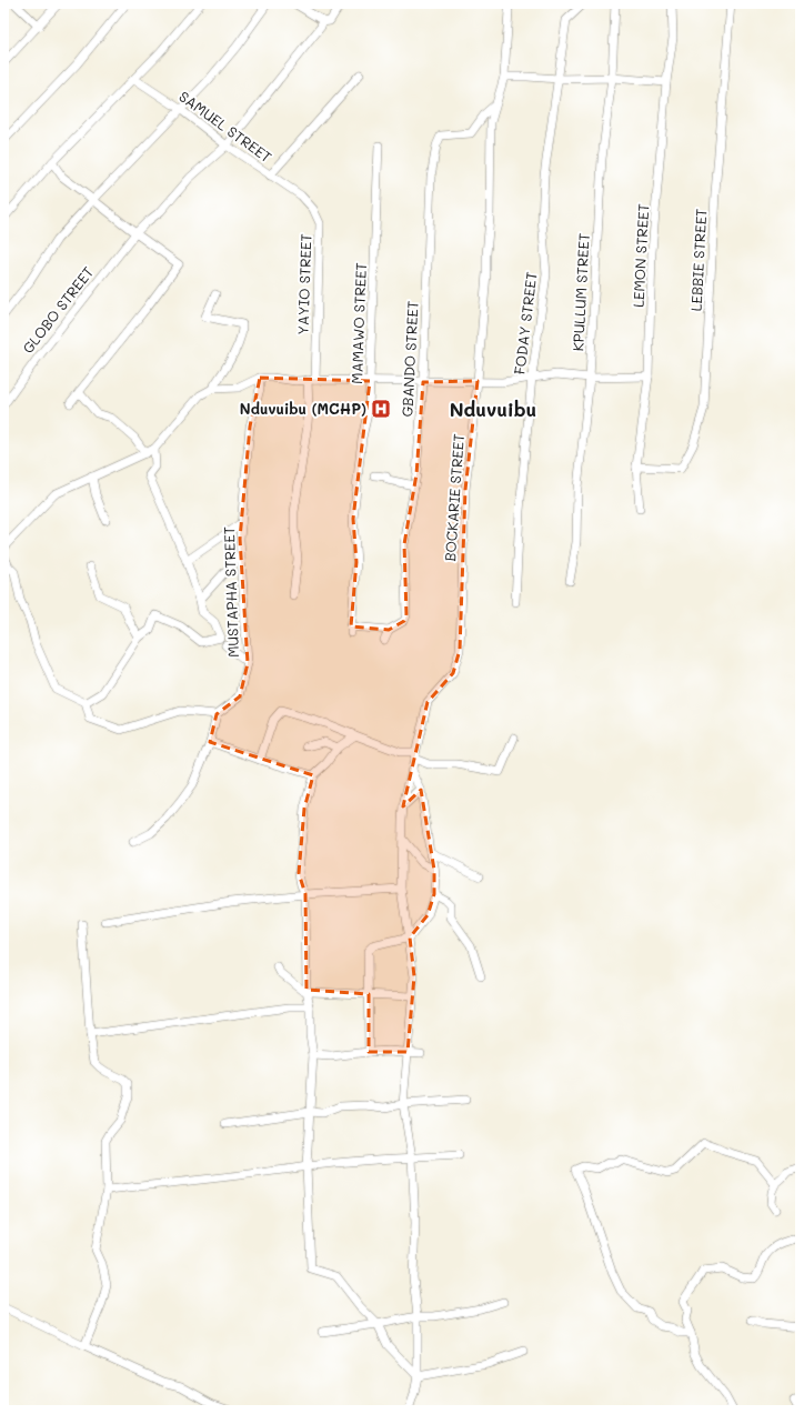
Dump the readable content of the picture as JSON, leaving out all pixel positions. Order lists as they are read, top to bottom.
{
  "streets": {
    "street": [
      "SAMUEL STREET",
      "LEMON STREET",
      "LEBBIE STREET",
      "YAYIO STREET",
      "KPULLUM STREET",
      "GLOBO STREET",
      "MAMAWO STREET",
      "FODAY STREET",
      "GBANDO STREET",
      "BOCKARIE STREET",
      "MUSTAPHA STREET"
    ]
  },
  "crossings": [
    ["SAMUEL STREET", "YAYIO STREET"],
    ["SAMUEL STREET", "GLOBO STREET"],
    ["LEMON STREET", "LEBBIE STREET"],
    ["MAMAWO STREET", "GBANDO STREET"],
    ["GBANDO STREET", "BOCKARIE STREET"]
  ],
  "districts": ["Nduvuibu"],
  "places": {
    "hospital": ["Nduvuibu (MCHP)"]
  }
}
